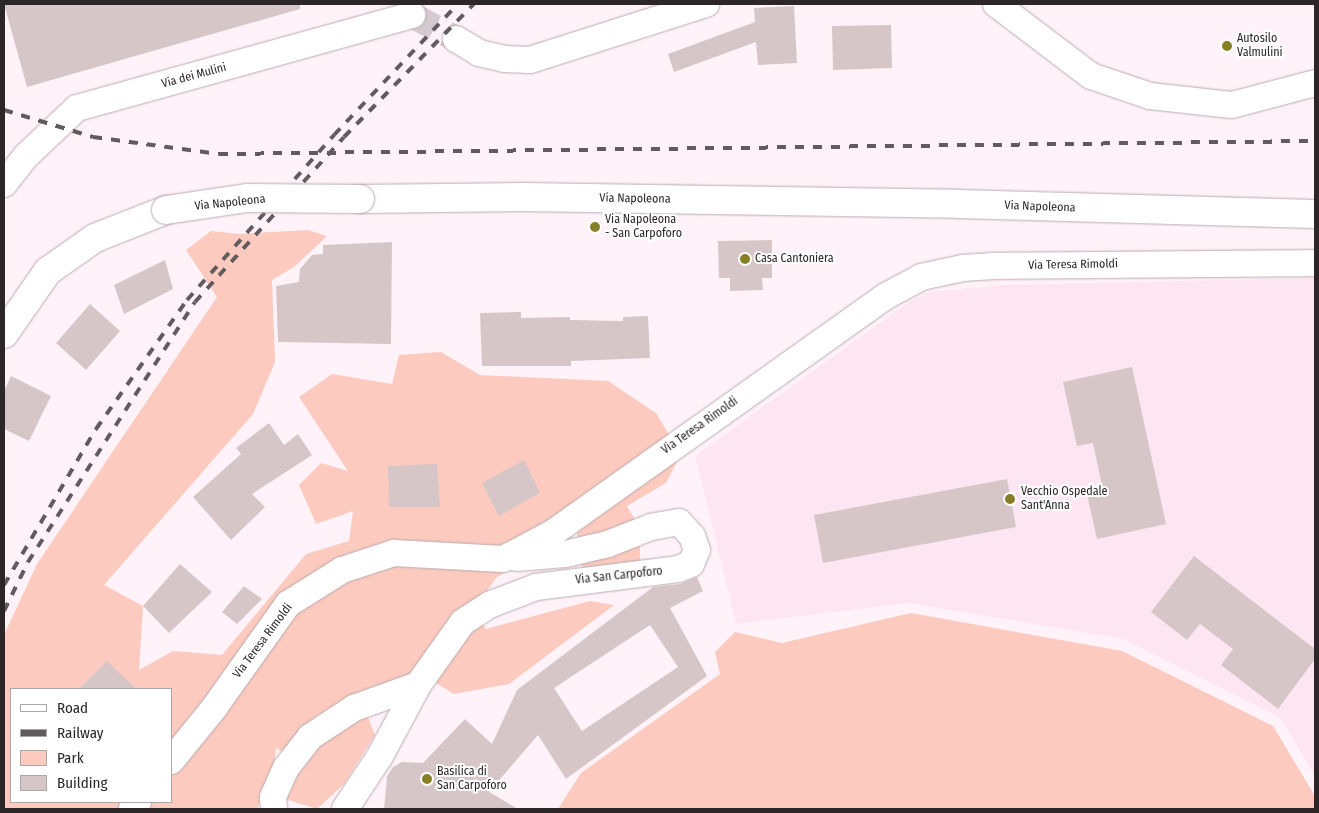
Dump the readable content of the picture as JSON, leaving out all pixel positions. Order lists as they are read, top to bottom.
{
  "streets": {
    "main road": ["Via Napoleona"],
    "street": ["Via dei Mulini", "Via Teresa Rimoldi", "Via San Carpoforo"]
  },
  "crossings": [
    ["Via Teresa Rimoldi", "Via San Carpoforo"]
  ],
  "places": [
    "Autosilo Valmulini",
    "Via Napoleona - San Carpoforo",
    "Casa Cantoniera",
    "Vecchio Ospedale Sant'Anna",
    "Basilica di San Carpoforo"
  ],
  "legend": [
    "Road",
    "Railway",
    "Park",
    "Building"
  ]
}
